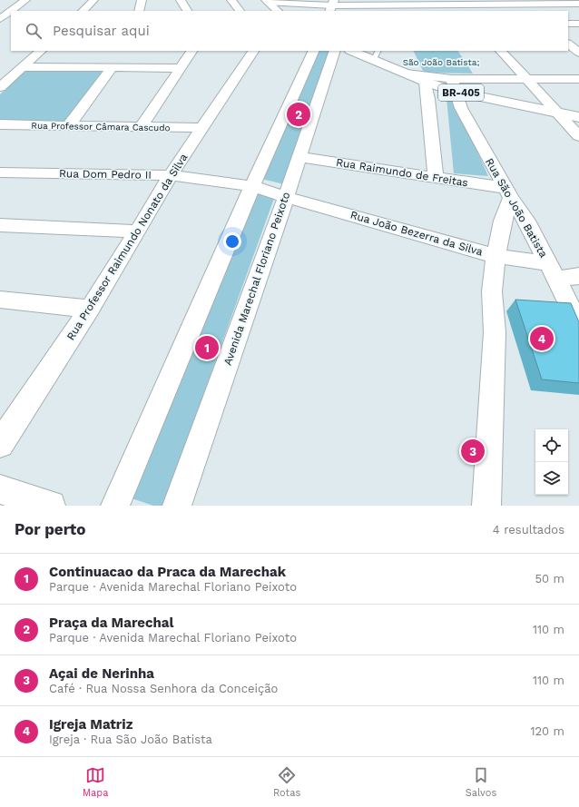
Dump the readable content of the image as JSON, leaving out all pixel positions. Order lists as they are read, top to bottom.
{
  "streets": {
    "main road": ["BR-405"],
    "street": [
      "Rua Professor Câmara Cascudo",
      "Rua Raimundo de Freitas",
      "Rua Dom Pedro II",
      "Rua São João Batista",
      "Rua João Bezerra da Silva",
      "Rua Professor Raimundo Nonato da Silva",
      "Avenida Marechal Floriano Peixoto"
    ]
  },
  "crossings": [
    ["BR-405", "Rua São João Batista"],
    ["Rua Professor Câmara Cascudo", "Rua Professor Raimundo Nonato da Silva"],
    ["Rua Raimundo de Freitas", "Rua São João Batista"],
    ["Rua Raimundo de Freitas", "Avenida Marechal Floriano Peixoto"],
    ["Rua Dom Pedro II", "Rua João Bezerra da Silva"],
    ["Rua Dom Pedro II", "Rua Professor Raimundo Nonato da Silva"],
    ["Rua São João Batista", "Rua João Bezerra da Silva"],
    ["Rua João Bezerra da Silva", "Avenida Marechal Floriano Peixoto"]
  ],
  "parks": ["São João Batista;"],
  "page": {
    "search": "Pesquisar aqui",
    "pins": [
      "2",
      "4",
      "1",
      "3"
    ],
    "heading": ["Por perto", "4 resultados"],
    "list": [
      {
        "mark": "1",
        "name": "Continuacao da Praca da Marechak",
        "note": "Parque · Avenida Marechal Floriano Peixoto",
        "value": "50 m"
      },
      {
        "mark": "2",
        "name": "Praça da Marechal",
        "note": "Parque · Avenida Marechal Floriano Peixoto",
        "value": "110 m"
      },
      {
        "mark": "3",
        "name": "Açai de Nerinha",
        "note": "Café · Rua Nossa Senhora da Conceição",
        "value": "110 m"
      },
      {
        "mark": "4",
        "name": "Igreja Matriz",
        "note": "Igreja · Rua São João Batista",
        "value": "120 m"
      }
    ],
    "nav": ["Mapa", "Rotas", "Salvos"]
  }
}
